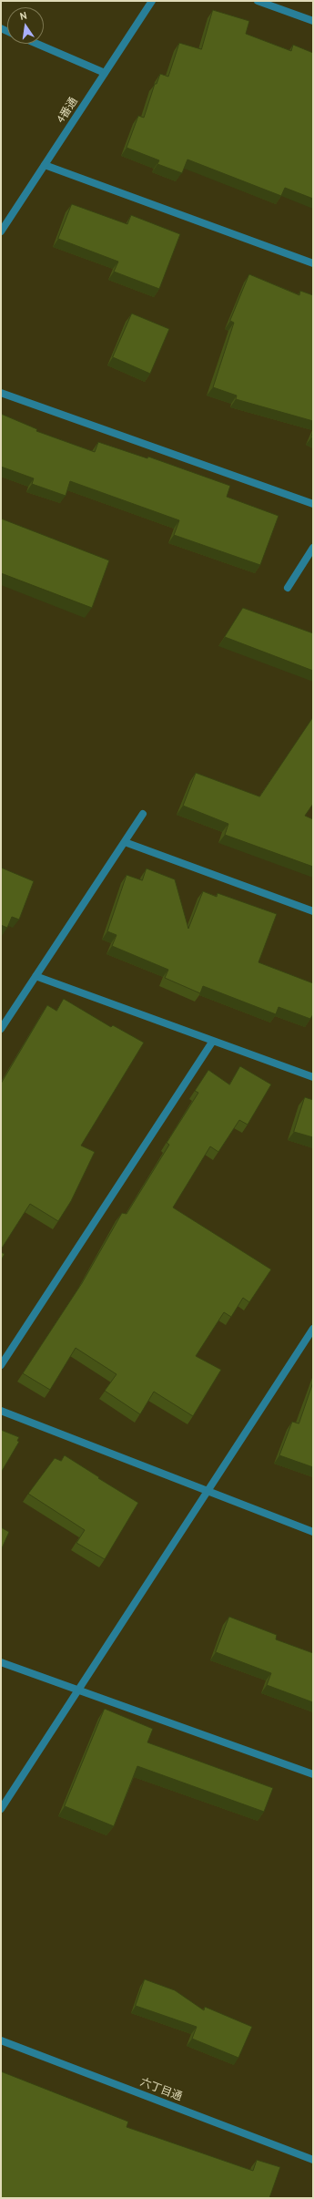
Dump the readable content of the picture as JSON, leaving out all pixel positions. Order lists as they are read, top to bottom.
{
  "streets": {
    "street": ["4番通", "六丁目通"]
  },
  "north": "top"
}
